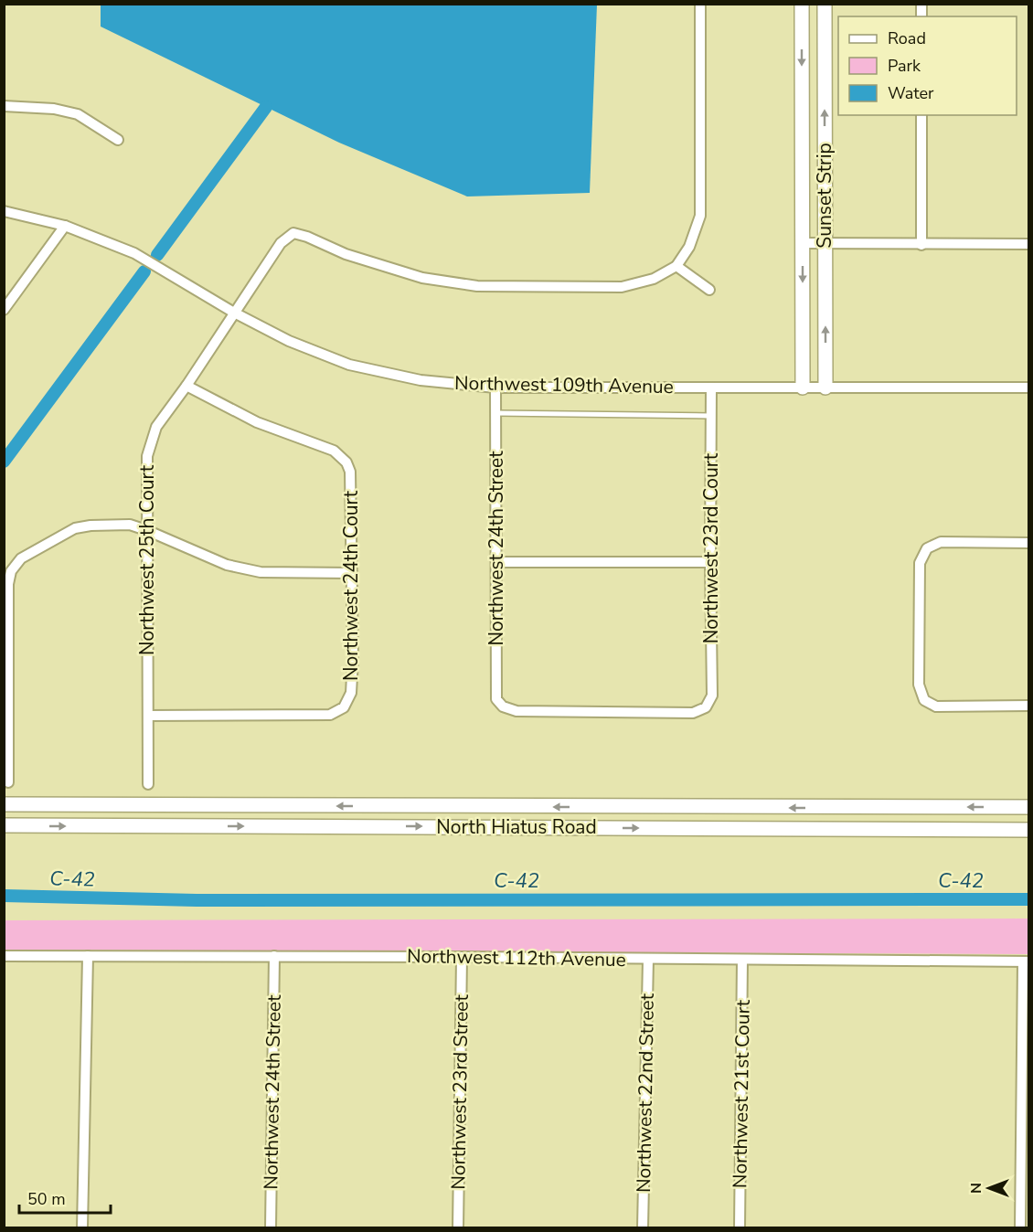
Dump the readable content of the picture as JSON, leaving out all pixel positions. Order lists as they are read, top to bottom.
{
  "streets": {
    "main road": ["Sunset Strip", "North Hiatus Road"],
    "street": [
      "Northwest 109th Avenue",
      "Northwest 24th Street",
      "Northwest 23rd Court",
      "Northwest 25th Court",
      "Northwest 24th Court",
      "Northwest 112th Avenue",
      "Northwest 23rd Street",
      "Northwest 22nd Street",
      "Northwest 21st Court"
    ]
  },
  "crossings": [
    ["Sunset Strip", "Northwest 109th Avenue"],
    ["Northwest 109th Avenue", "Northwest 24th Street"],
    ["Northwest 109th Avenue", "Northwest 23rd Court"],
    ["Northwest 109th Avenue", "Northwest 25th Court"],
    ["Northwest 24th Street", "Northwest 23rd Court"],
    ["Northwest 24th Street", "Northwest 112th Avenue"],
    ["Northwest 25th Court", "Northwest 24th Court"],
    ["Northwest 112th Avenue", "Northwest 23rd Street"],
    ["Northwest 112th Avenue", "Northwest 22nd Street"],
    ["Northwest 112th Avenue", "Northwest 21st Court"]
  ],
  "water": ["C-42"],
  "legend": ["Road", "Park", "Water"],
  "scale_bar": "50 m",
  "north": "left"
}
